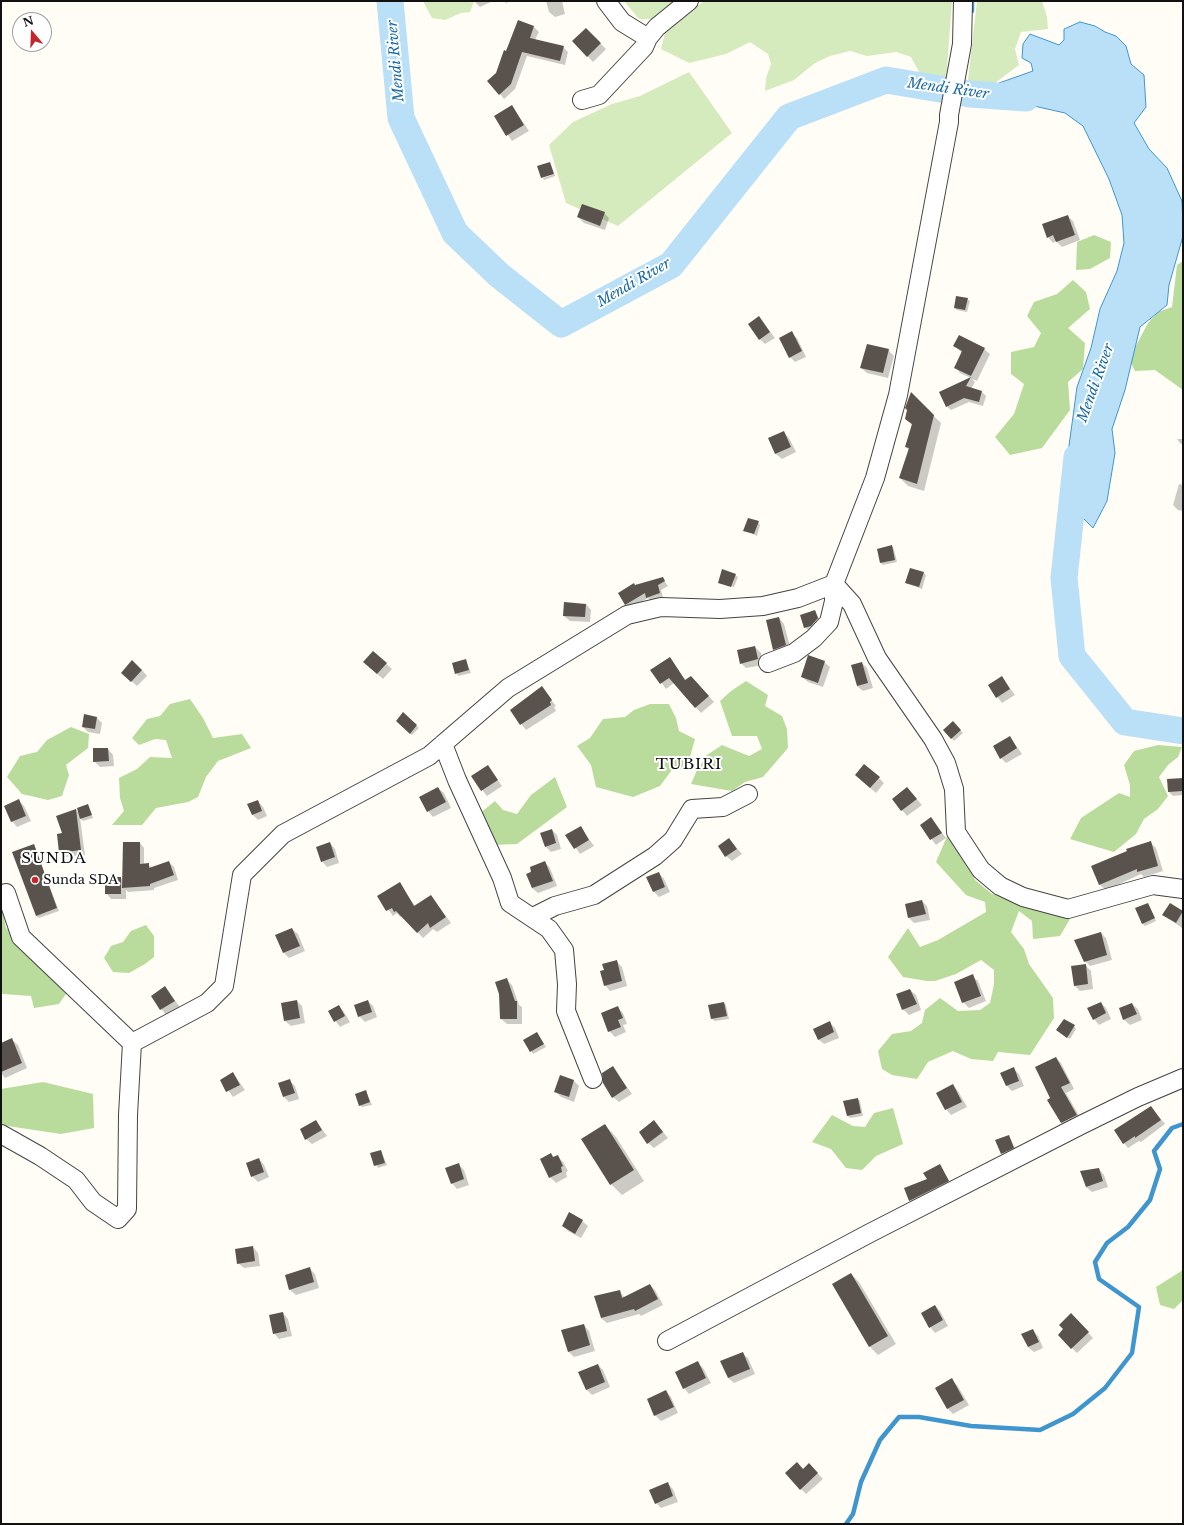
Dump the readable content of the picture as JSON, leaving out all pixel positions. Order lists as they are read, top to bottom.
{
  "districts": ["TUBIRI", "SUNDA"],
  "water": ["Mendi River"],
  "places": ["Sunda SDA"],
  "north": "top"
}
